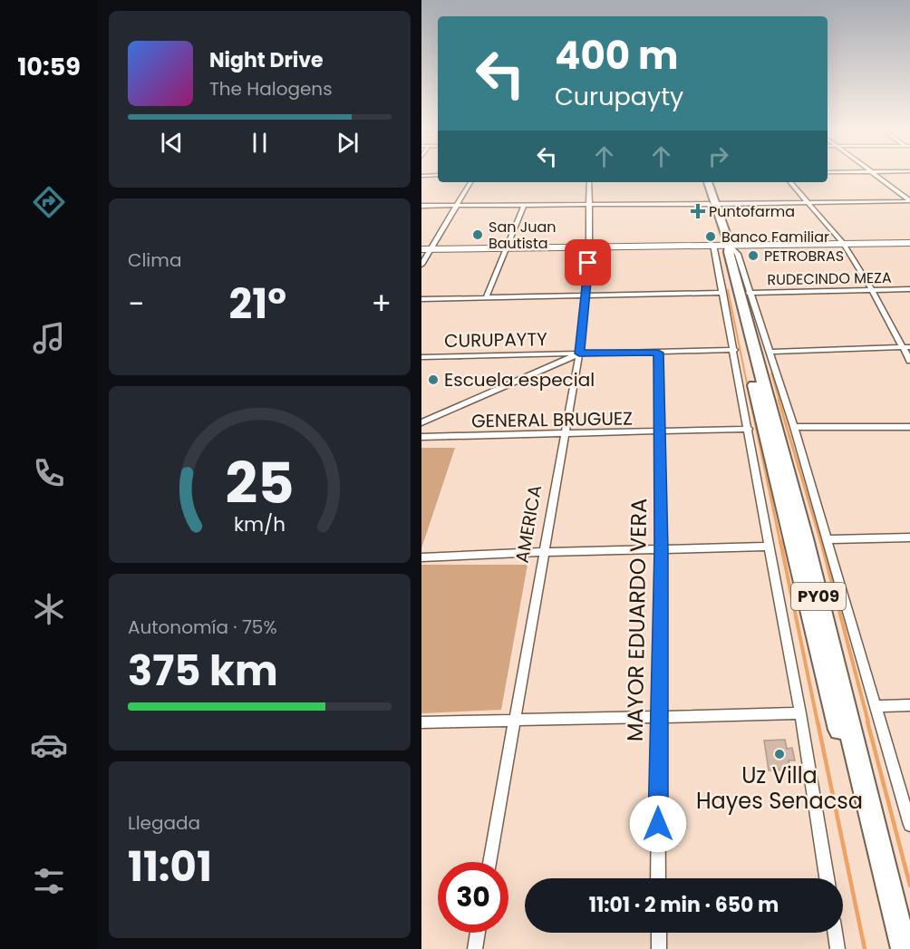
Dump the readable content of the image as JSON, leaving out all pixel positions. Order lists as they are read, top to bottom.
{
  "streets": {
    "highway": ["PY09"],
    "street": [
      "RUDECINDO MEZA",
      "CURUPAYTY",
      "GENERAL BRUGUEZ",
      "AMERICA",
      "MAYOR EDUARDO VERA"
    ]
  },
  "crossings": [
    ["CURUPAYTY", "AMERICA"],
    ["CURUPAYTY", "MAYOR EDUARDO VERA"],
    ["GENERAL BRUGUEZ", "AMERICA"],
    ["GENERAL BRUGUEZ", "MAYOR EDUARDO VERA"]
  ],
  "places": {
    "health": ["Puntofarma"],
    "other": [
      "San Juan Bautista",
      "Banco Familiar",
      "PETROBRAS",
      "Escuela especial",
      "Uz Villa Hayes Senacsa"
    ]
  },
  "page": {
    "tabs": "10:59",
    "turn": ["400 m", "Curupayty"],
    "song": ["Night Drive", "The Halogens"],
    "tile": [
      "Clima",
      ["Autonomía · 75%", "375 km"],
      ["Llegada", "11:01"]
    ],
    "heat": ["−", "21°", "+"],
    "limit": "30",
    "trip": "11:01 · 2 min · 650 m",
    "gauge": ["25", "km/h"]
  }
}
